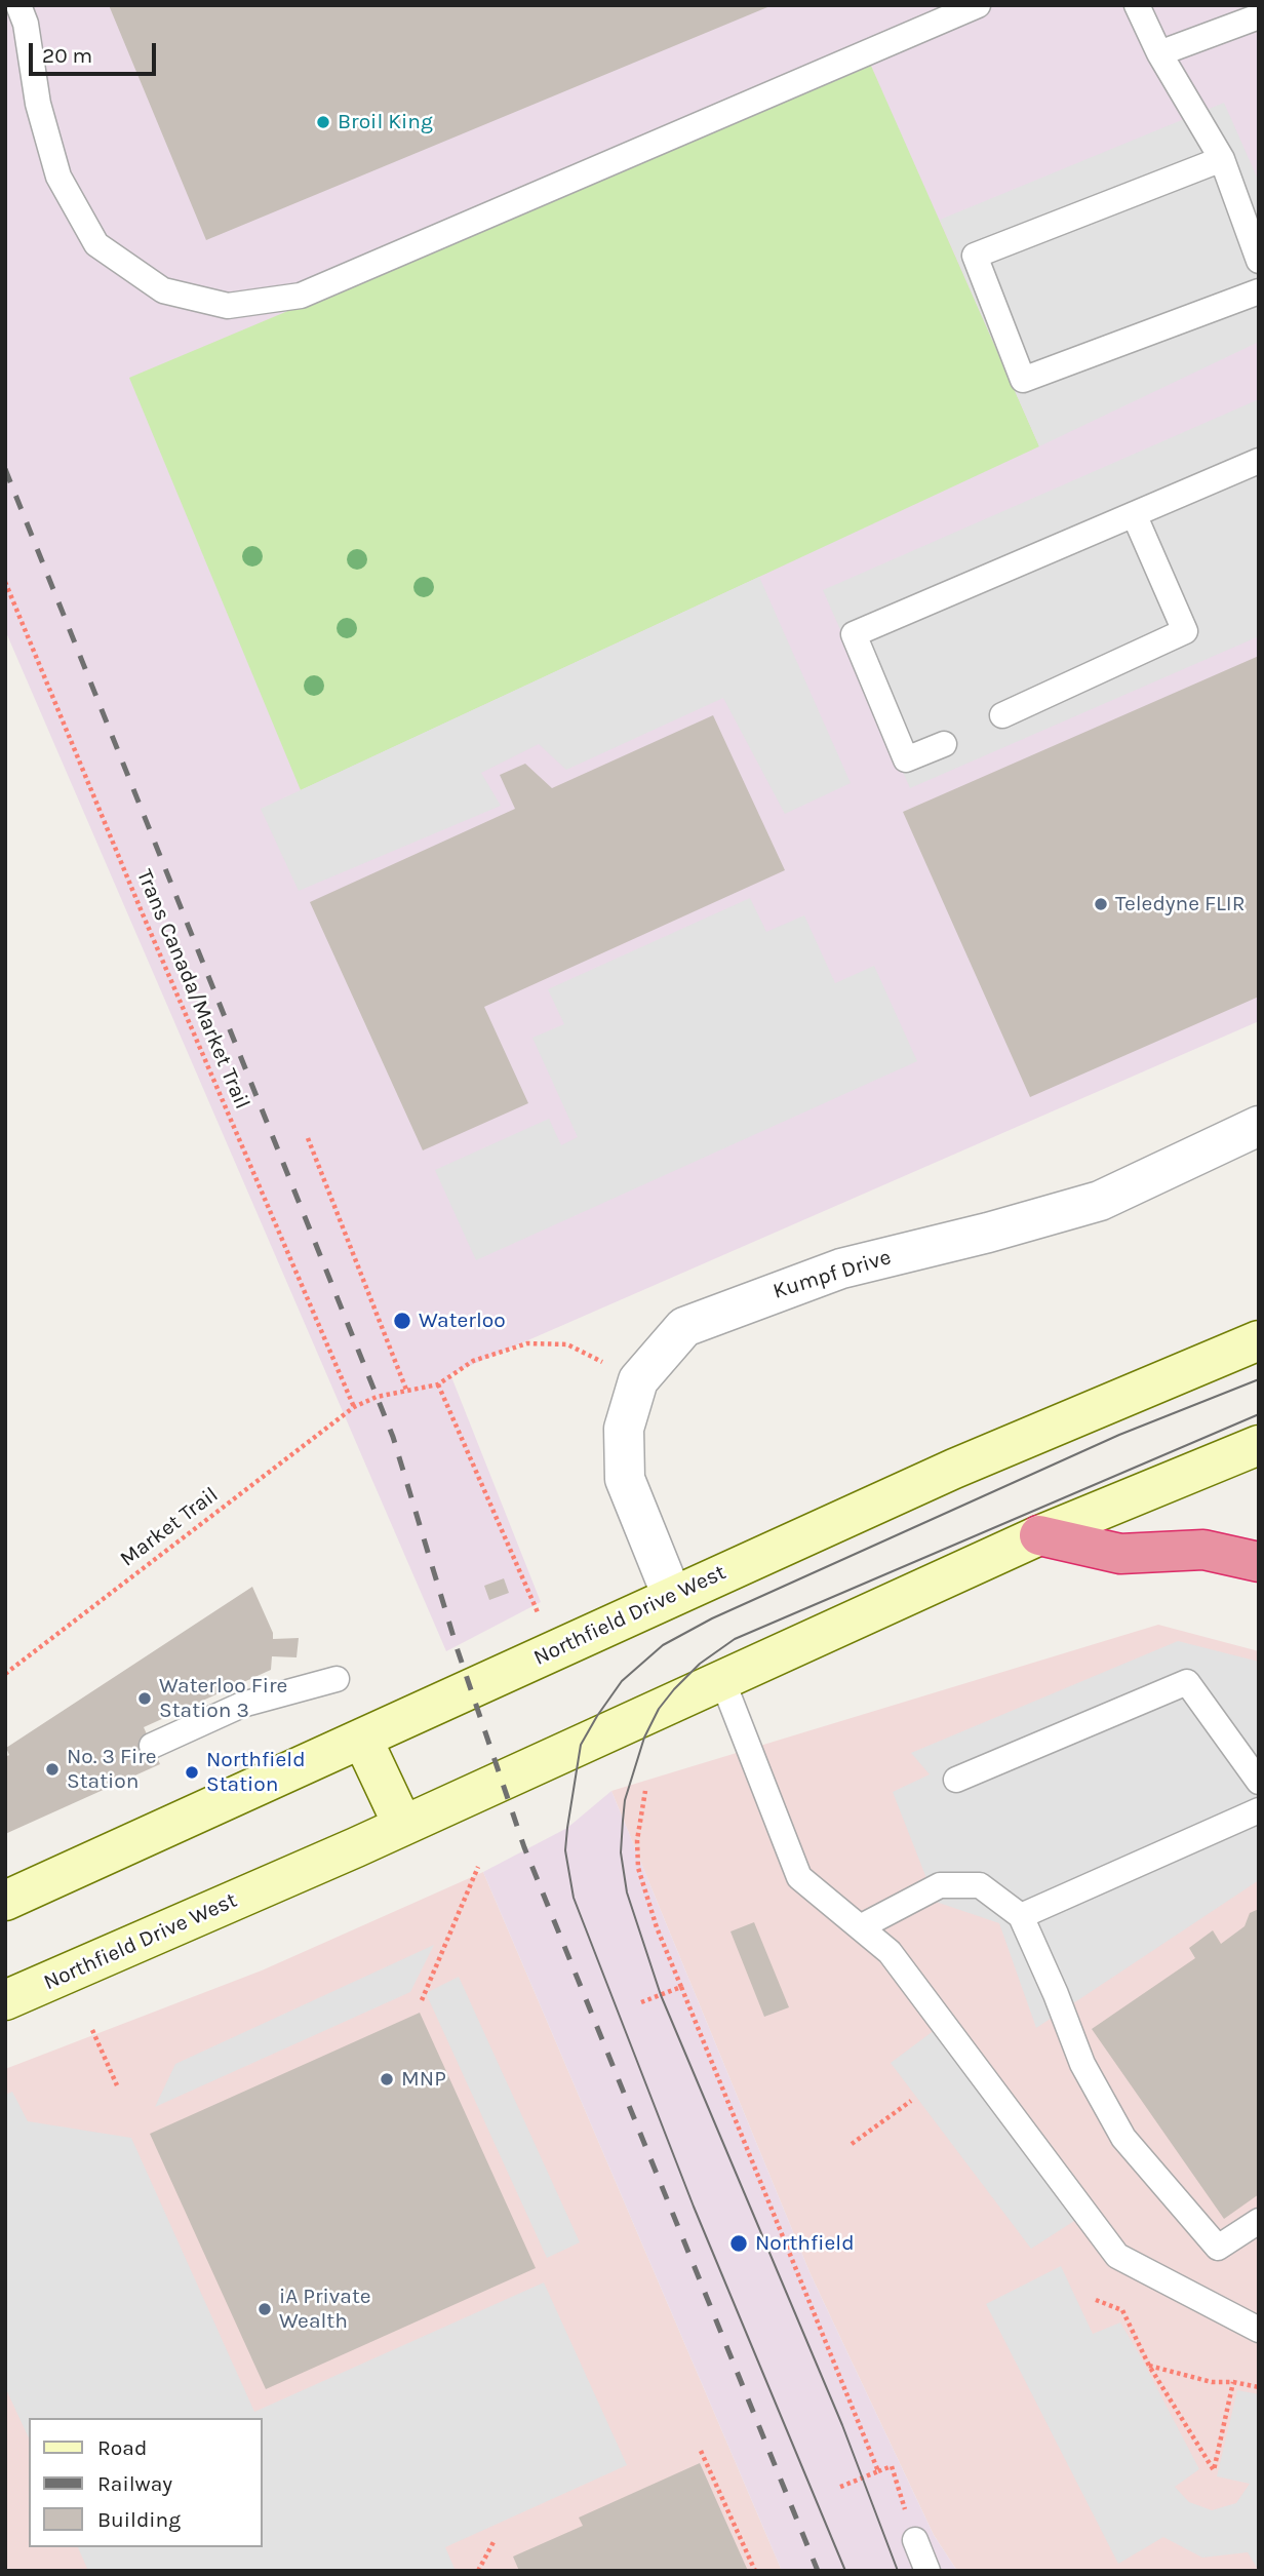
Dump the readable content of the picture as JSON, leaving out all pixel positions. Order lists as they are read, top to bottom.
{
  "streets": {
    "main road": ["Northfield Drive West"],
    "street": ["Kumpf Drive"],
    "path": ["Trans Canada/Market Trail", "Market Trail"]
  },
  "crossings": [
    ["Trans Canada/Market Trail", "Market Trail"],
    ["Kumpf Drive", "Northfield Drive West"]
  ],
  "places": [
    "Broil King",
    "Teledyne FLIR",
    "Waterloo",
    "Waterloo Fire Station 3",
    "No. 3 Fire Station",
    "Northfield Station",
    "MNP",
    "Northfield",
    "iA Private Wealth"
  ],
  "legend": ["Road", "Railway", "Building"],
  "scale_bar": "20 m"
}
